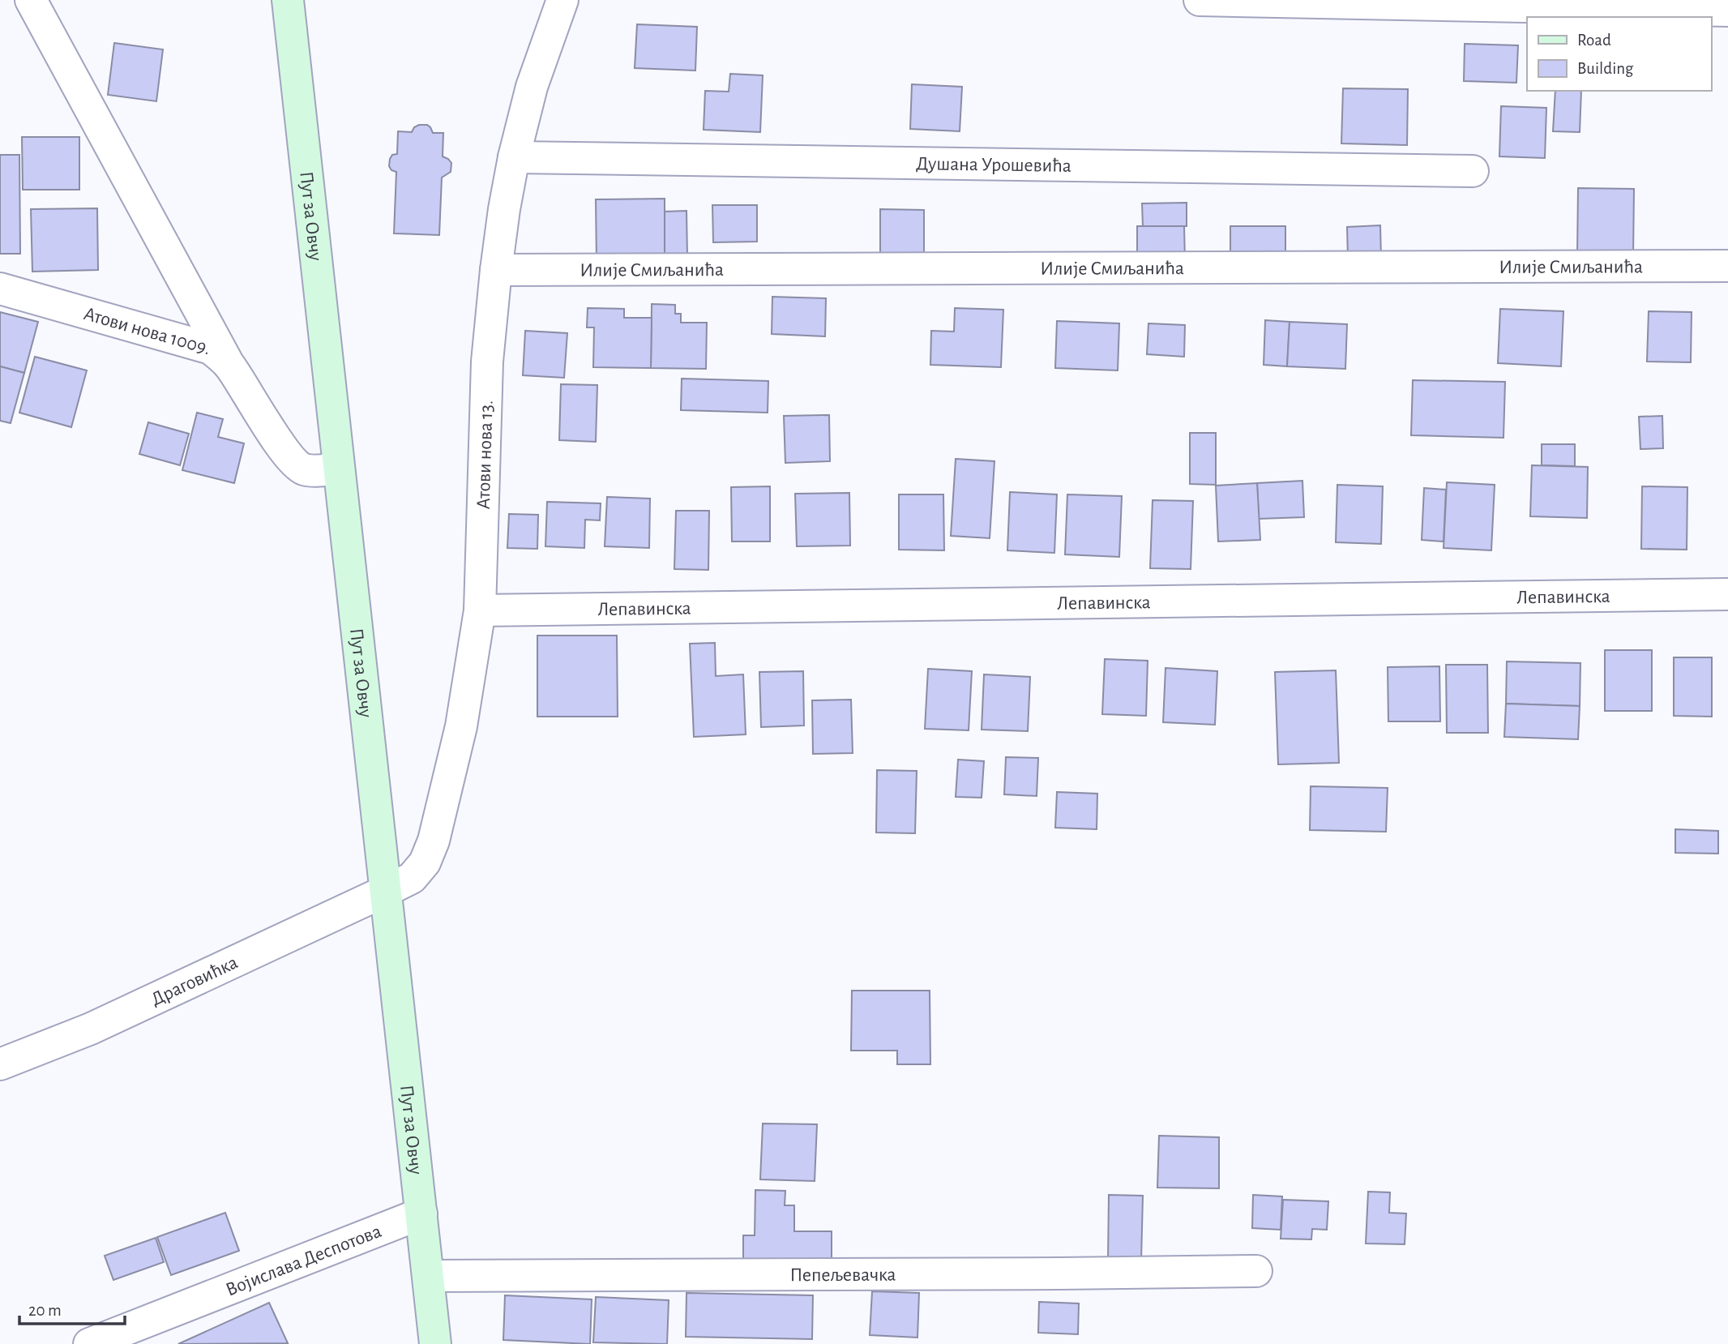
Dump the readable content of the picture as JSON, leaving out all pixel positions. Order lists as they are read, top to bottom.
{
  "streets": {
    "street": [
      "Душана Урошевића",
      "Пут за Овчу",
      "Илије Смиљанића",
      "Атови нова 1009.",
      "Атови нова 13.",
      "Лепавинска",
      "Драговићка",
      "Војислава Деспотова",
      "Пепељевачка"
    ]
  },
  "crossings": [
    ["Душана Урошевића", "Атови нова 13."],
    ["Пут за Овчу", "Атови нова 1009."],
    ["Пут за Овчу", "Атови нова 13."],
    ["Пут за Овчу", "Драговићка"],
    ["Пут за Овчу", "Војислава Деспотова"],
    ["Пут за Овчу", "Пепељевачка"],
    ["Илије Смиљанића", "Атови нова 13."],
    ["Атови нова 13.", "Лепавинска"],
    ["Атови нова 13.", "Драговићка"]
  ],
  "legend": ["Road", "Building"],
  "scale_bar": "20 m"
}
